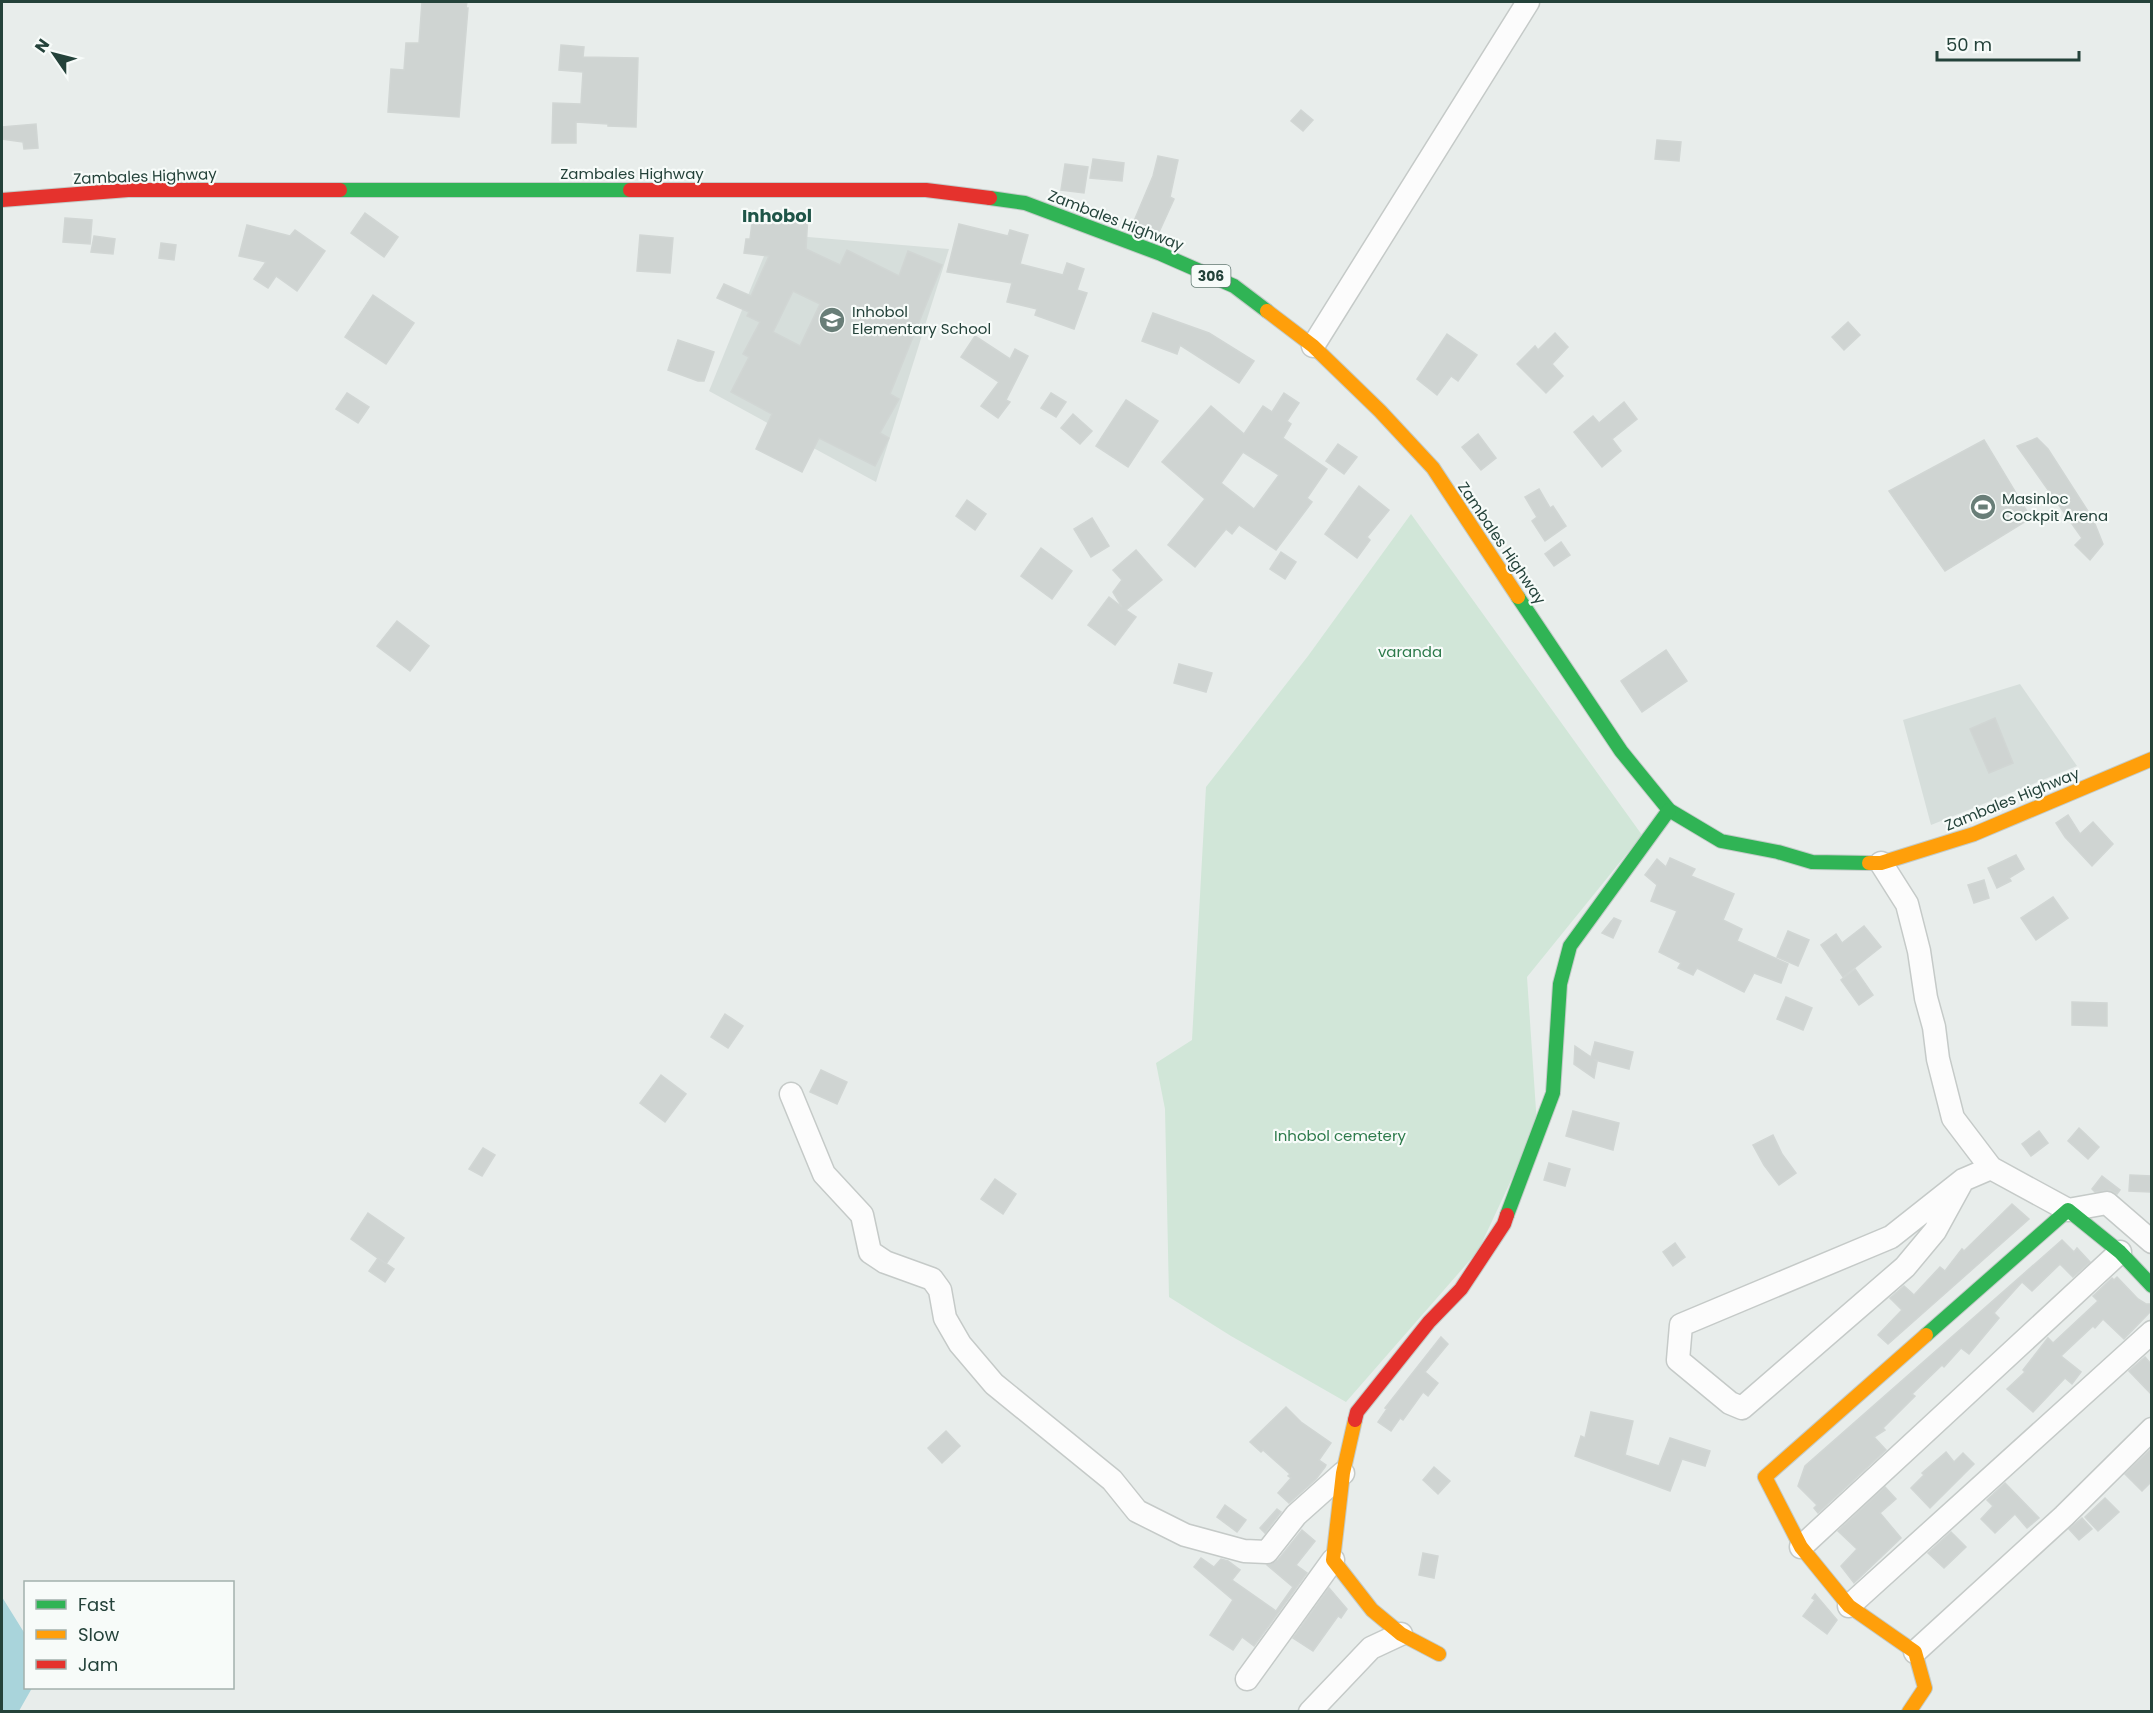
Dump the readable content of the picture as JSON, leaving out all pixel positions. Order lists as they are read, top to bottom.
{
  "streets": {
    "main road": ["Zambales Highway", "306"]
  },
  "districts": ["Inhobol"],
  "parks": ["varanda", "Inhobol cemetery"],
  "places": {
    "school or university": ["Inhobol Elementary School"],
    "sports": ["Masinloc Cockpit Arena"]
  },
  "legend": ["Fast", "Slow", "Jam"],
  "scale_bar": "50 m",
  "north": "top left"
}
